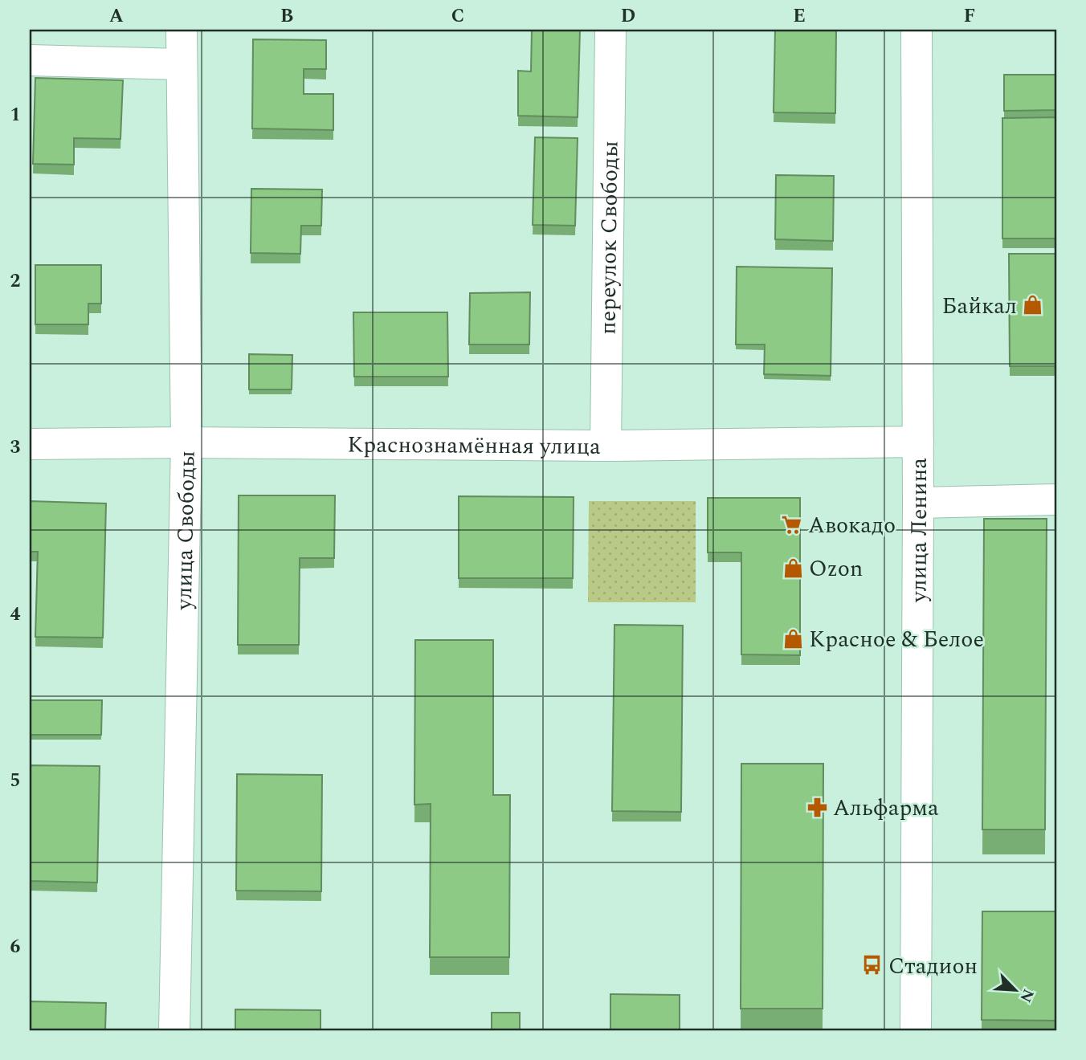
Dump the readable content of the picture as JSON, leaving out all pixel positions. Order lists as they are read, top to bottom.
{
  "streets": {
    "street": [
      "переулок Свободы",
      "Краснознамённая улица",
      "улица Свободы",
      "улица Ленина"
    ]
  },
  "crossings": [
    ["переулок Свободы", "Краснознамённая улица"],
    ["Краснознамённая улица", "улица Свободы"],
    ["Краснознамённая улица", "улица Ленина"]
  ],
  "places": {
    "shop": ["Байкал", "Ozon", "Красное & Белое"],
    "supermarket": ["Авокадо"],
    "pharmacy": ["Альфарма"],
    "bus stop": ["Стадион"]
  },
  "north": "bottom right",
  "grid": {
    "columns": [
      "A",
      "B",
      "C",
      "D",
      "E",
      "F"
    ],
    "rows": [
      "1",
      "2",
      "3",
      "4",
      "5",
      "6"
    ]
  }
}
